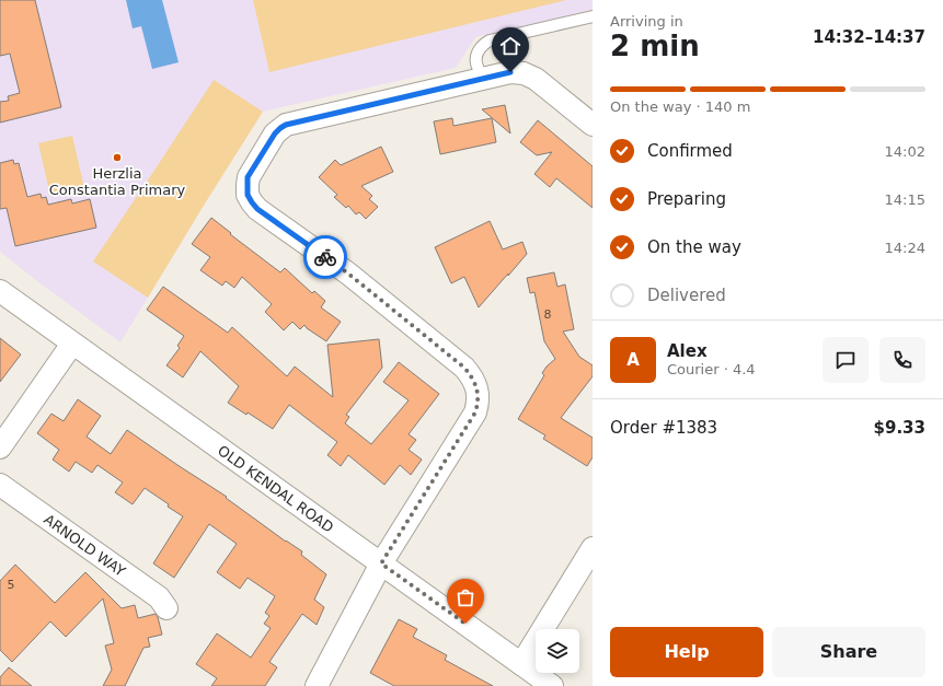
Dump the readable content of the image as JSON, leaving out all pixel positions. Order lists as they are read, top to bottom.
{
  "streets": {
    "street": ["OLD KENDAL ROAD", "ARNOLD WAY"]
  },
  "places": ["Herzlia Constantia Primary"],
  "house_numbers": ["8", "5"],
  "page": {
    "heading": ["2 min", "Arriving in", "14:32–14:37"],
    "panel": [
      "Alex",
      "Courier · 4.4",
      "Order #1383",
      "$9.33"
    ],
    "bar": "On the way · 140 m",
    "list": [
      ["Confirmed", "14:02"],
      ["Preparing", "14:15"],
      ["On the way", "14:24"],
      "Delivered"
    ],
    "round": "A",
    "buttons": ["Help", "Share"]
  }
}
